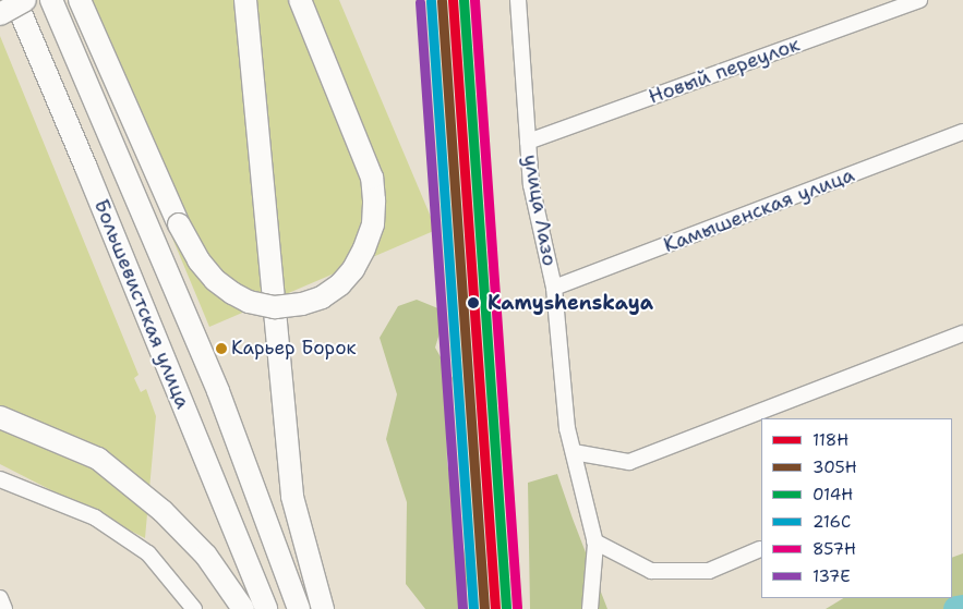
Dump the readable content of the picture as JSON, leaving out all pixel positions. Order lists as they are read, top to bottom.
{
  "streets": {
    "highway": ["Большевистская улица"],
    "street": ["Новый переулок", "улица Лазо", "Камышенская улица"]
  },
  "crossings": [
    ["Новый переулок", "улица Лазо"],
    ["улица Лазо", "Камышенская улица"]
  ],
  "places": ["Kamyshenskaya", "Карьер Борок"],
  "lines": [
    "transit line 118Н",
    "transit line 014Н",
    "transit line 857Н",
    "transit line 305Н",
    "transit line 216С",
    "transit line 137Е"
  ],
  "legend": [
    "118Н",
    "305Н",
    "014Н",
    "216С",
    "857Н",
    "137Е"
  ]
}
